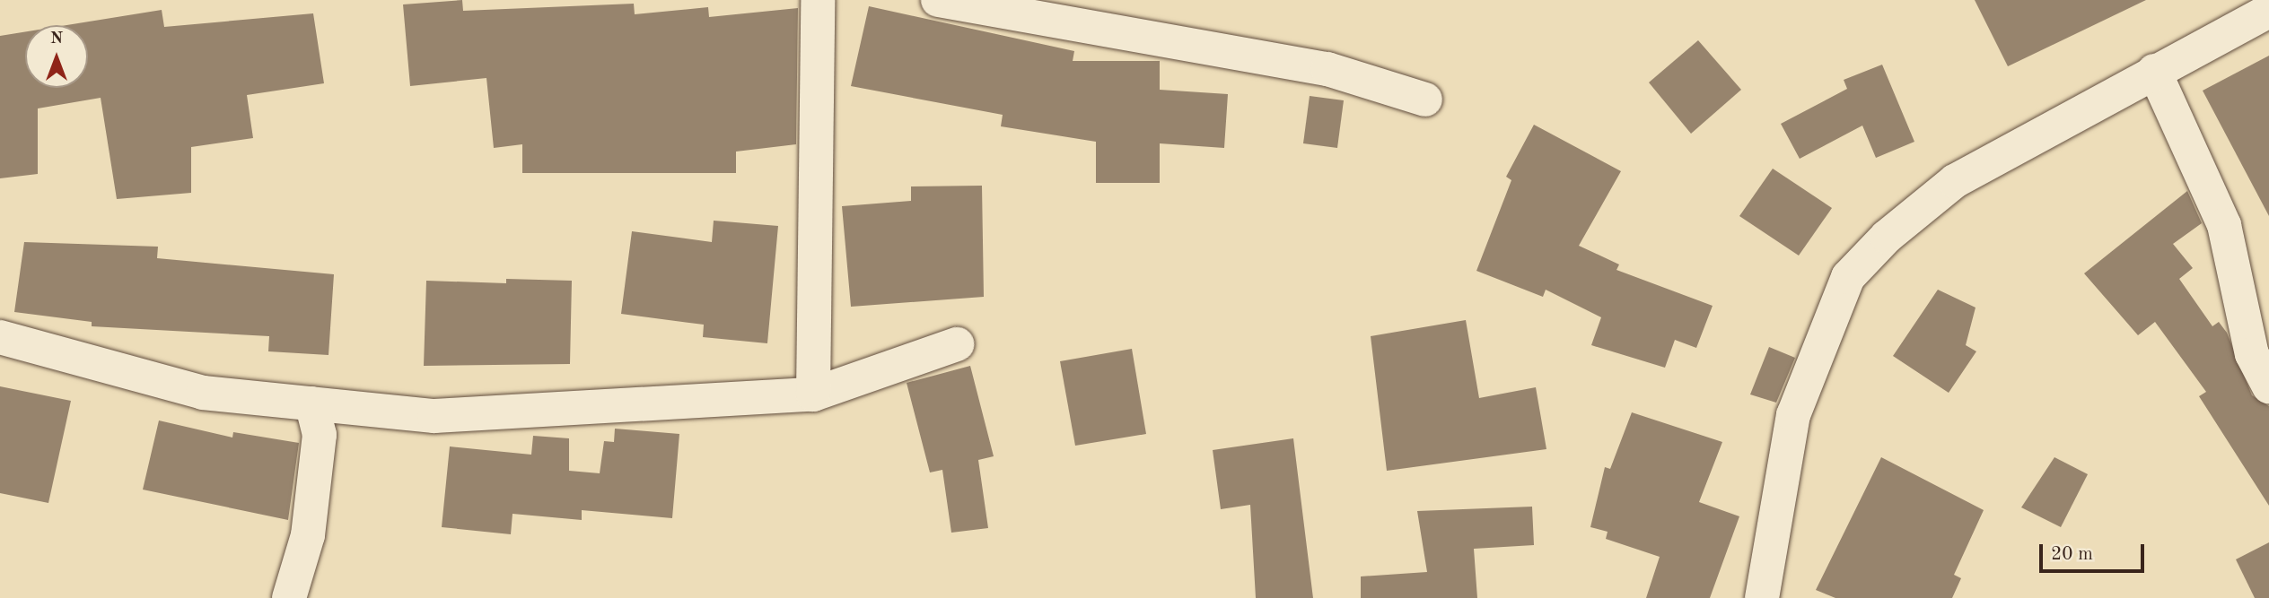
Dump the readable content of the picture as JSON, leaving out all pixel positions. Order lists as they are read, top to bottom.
{
  "scale_bar": "20 m",
  "north": "top"
}
